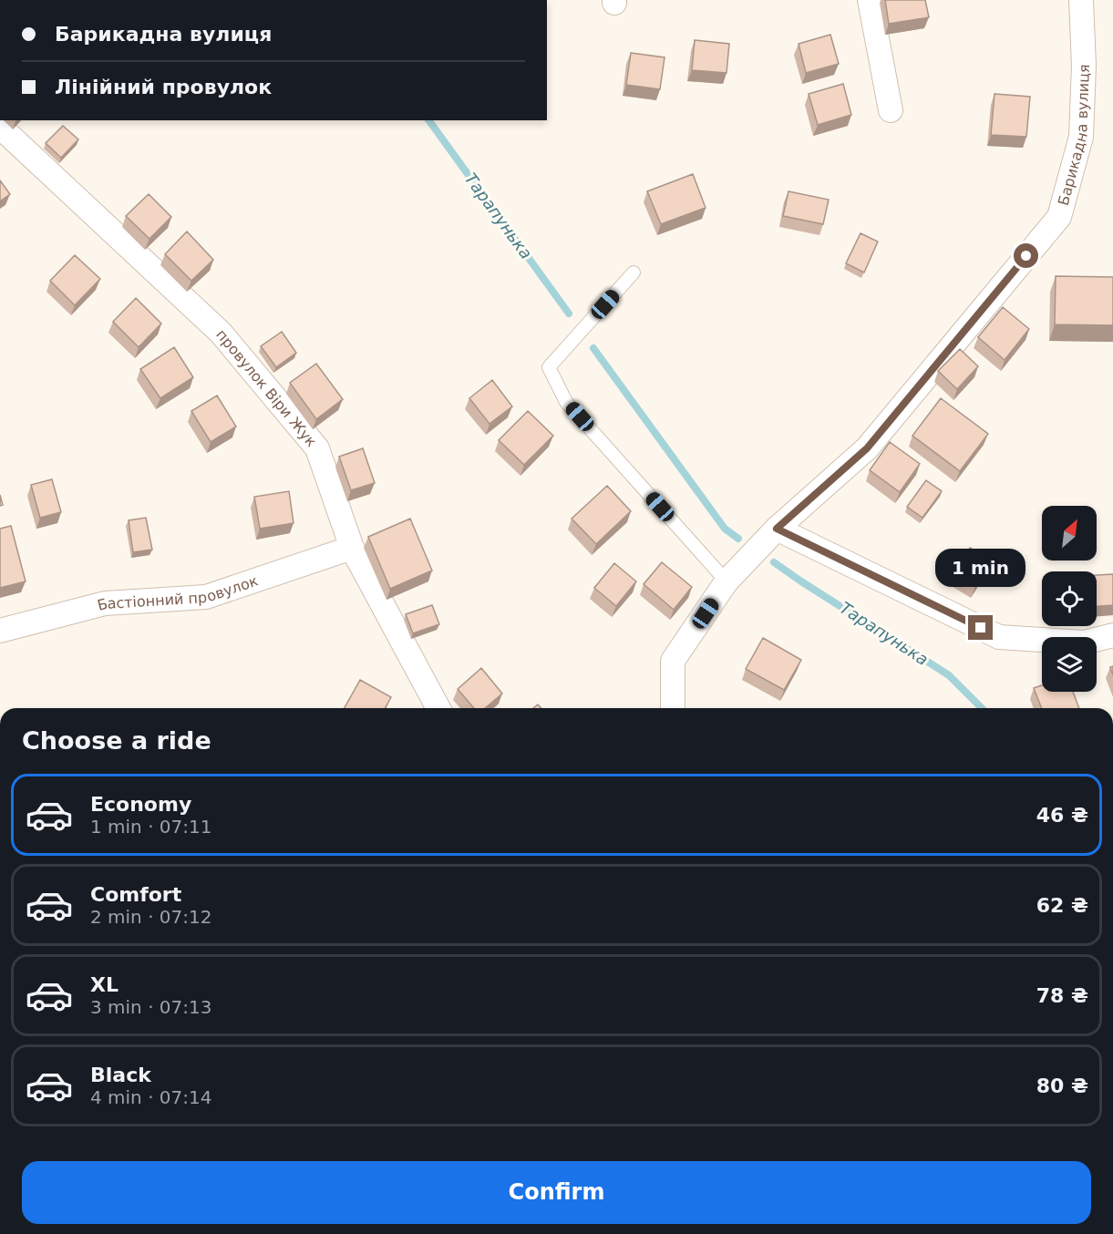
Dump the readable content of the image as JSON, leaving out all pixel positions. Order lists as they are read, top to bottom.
{
  "streets": {
    "street": ["Барикадна вулиця", "провулок Віри Жук", "Бастіонний провулок"]
  },
  "crossings": [
    ["провулок Віри Жук", "Бастіонний провулок"]
  ],
  "water": ["Тарапунька"],
  "north": "top right",
  "page": {
    "banner": ["Барикадна вулиця", "Лінійний провулок"],
    "bubble": "1 min",
    "heading": "Choose a ride",
    "list": [
      {
        "name": "Economy",
        "note": "1 min · 07:11",
        "value": "46 ₴"
      },
      {
        "name": "Comfort",
        "note": "2 min · 07:12",
        "value": "62 ₴"
      },
      {
        "name": "XL",
        "note": "3 min · 07:13",
        "value": "78 ₴"
      },
      {
        "name": "Black",
        "note": "4 min · 07:14",
        "value": "80 ₴"
      }
    ],
    "buttons": "Confirm"
  }
}
